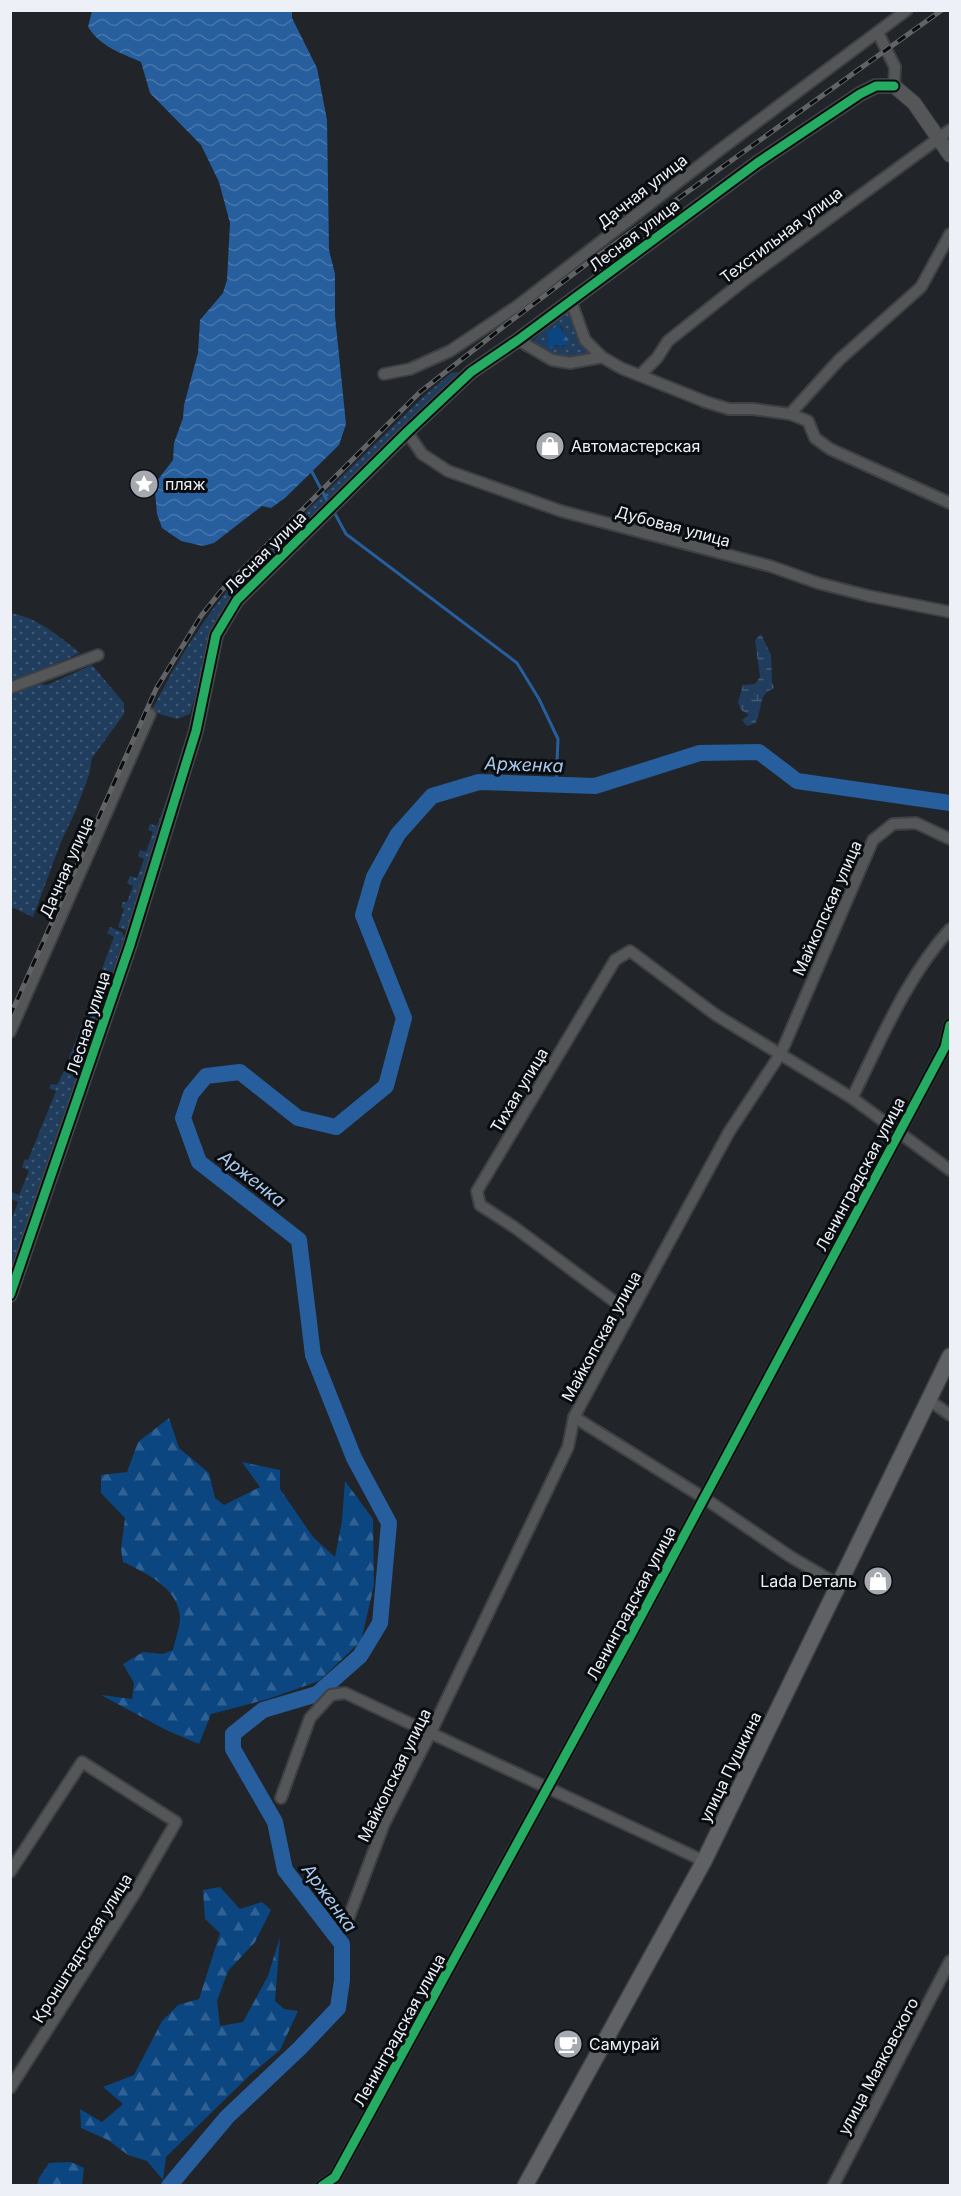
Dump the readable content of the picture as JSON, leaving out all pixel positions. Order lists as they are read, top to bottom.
{
  "streets": {
    "main road": ["улица Пушкина"],
    "street": [
      "Дачная улица",
      "Лесная улица",
      "Техстильная улица",
      "Дубовая улица",
      "Майкопская улица",
      "Тихая улица",
      "Ленинградская улица",
      "Кронштадтская улица",
      "улица Маяковского"
    ]
  },
  "crossings": [
    ["Лесная улица", "Дубовая улица"],
    ["Майкопская улица", "Тихая улица"]
  ],
  "water": ["Арженка"],
  "places": {
    "shop": ["Автомастерская", "Lada Dеталь"],
    "place": ["пляж"],
    "cafe": ["Самурай"]
  }
}
